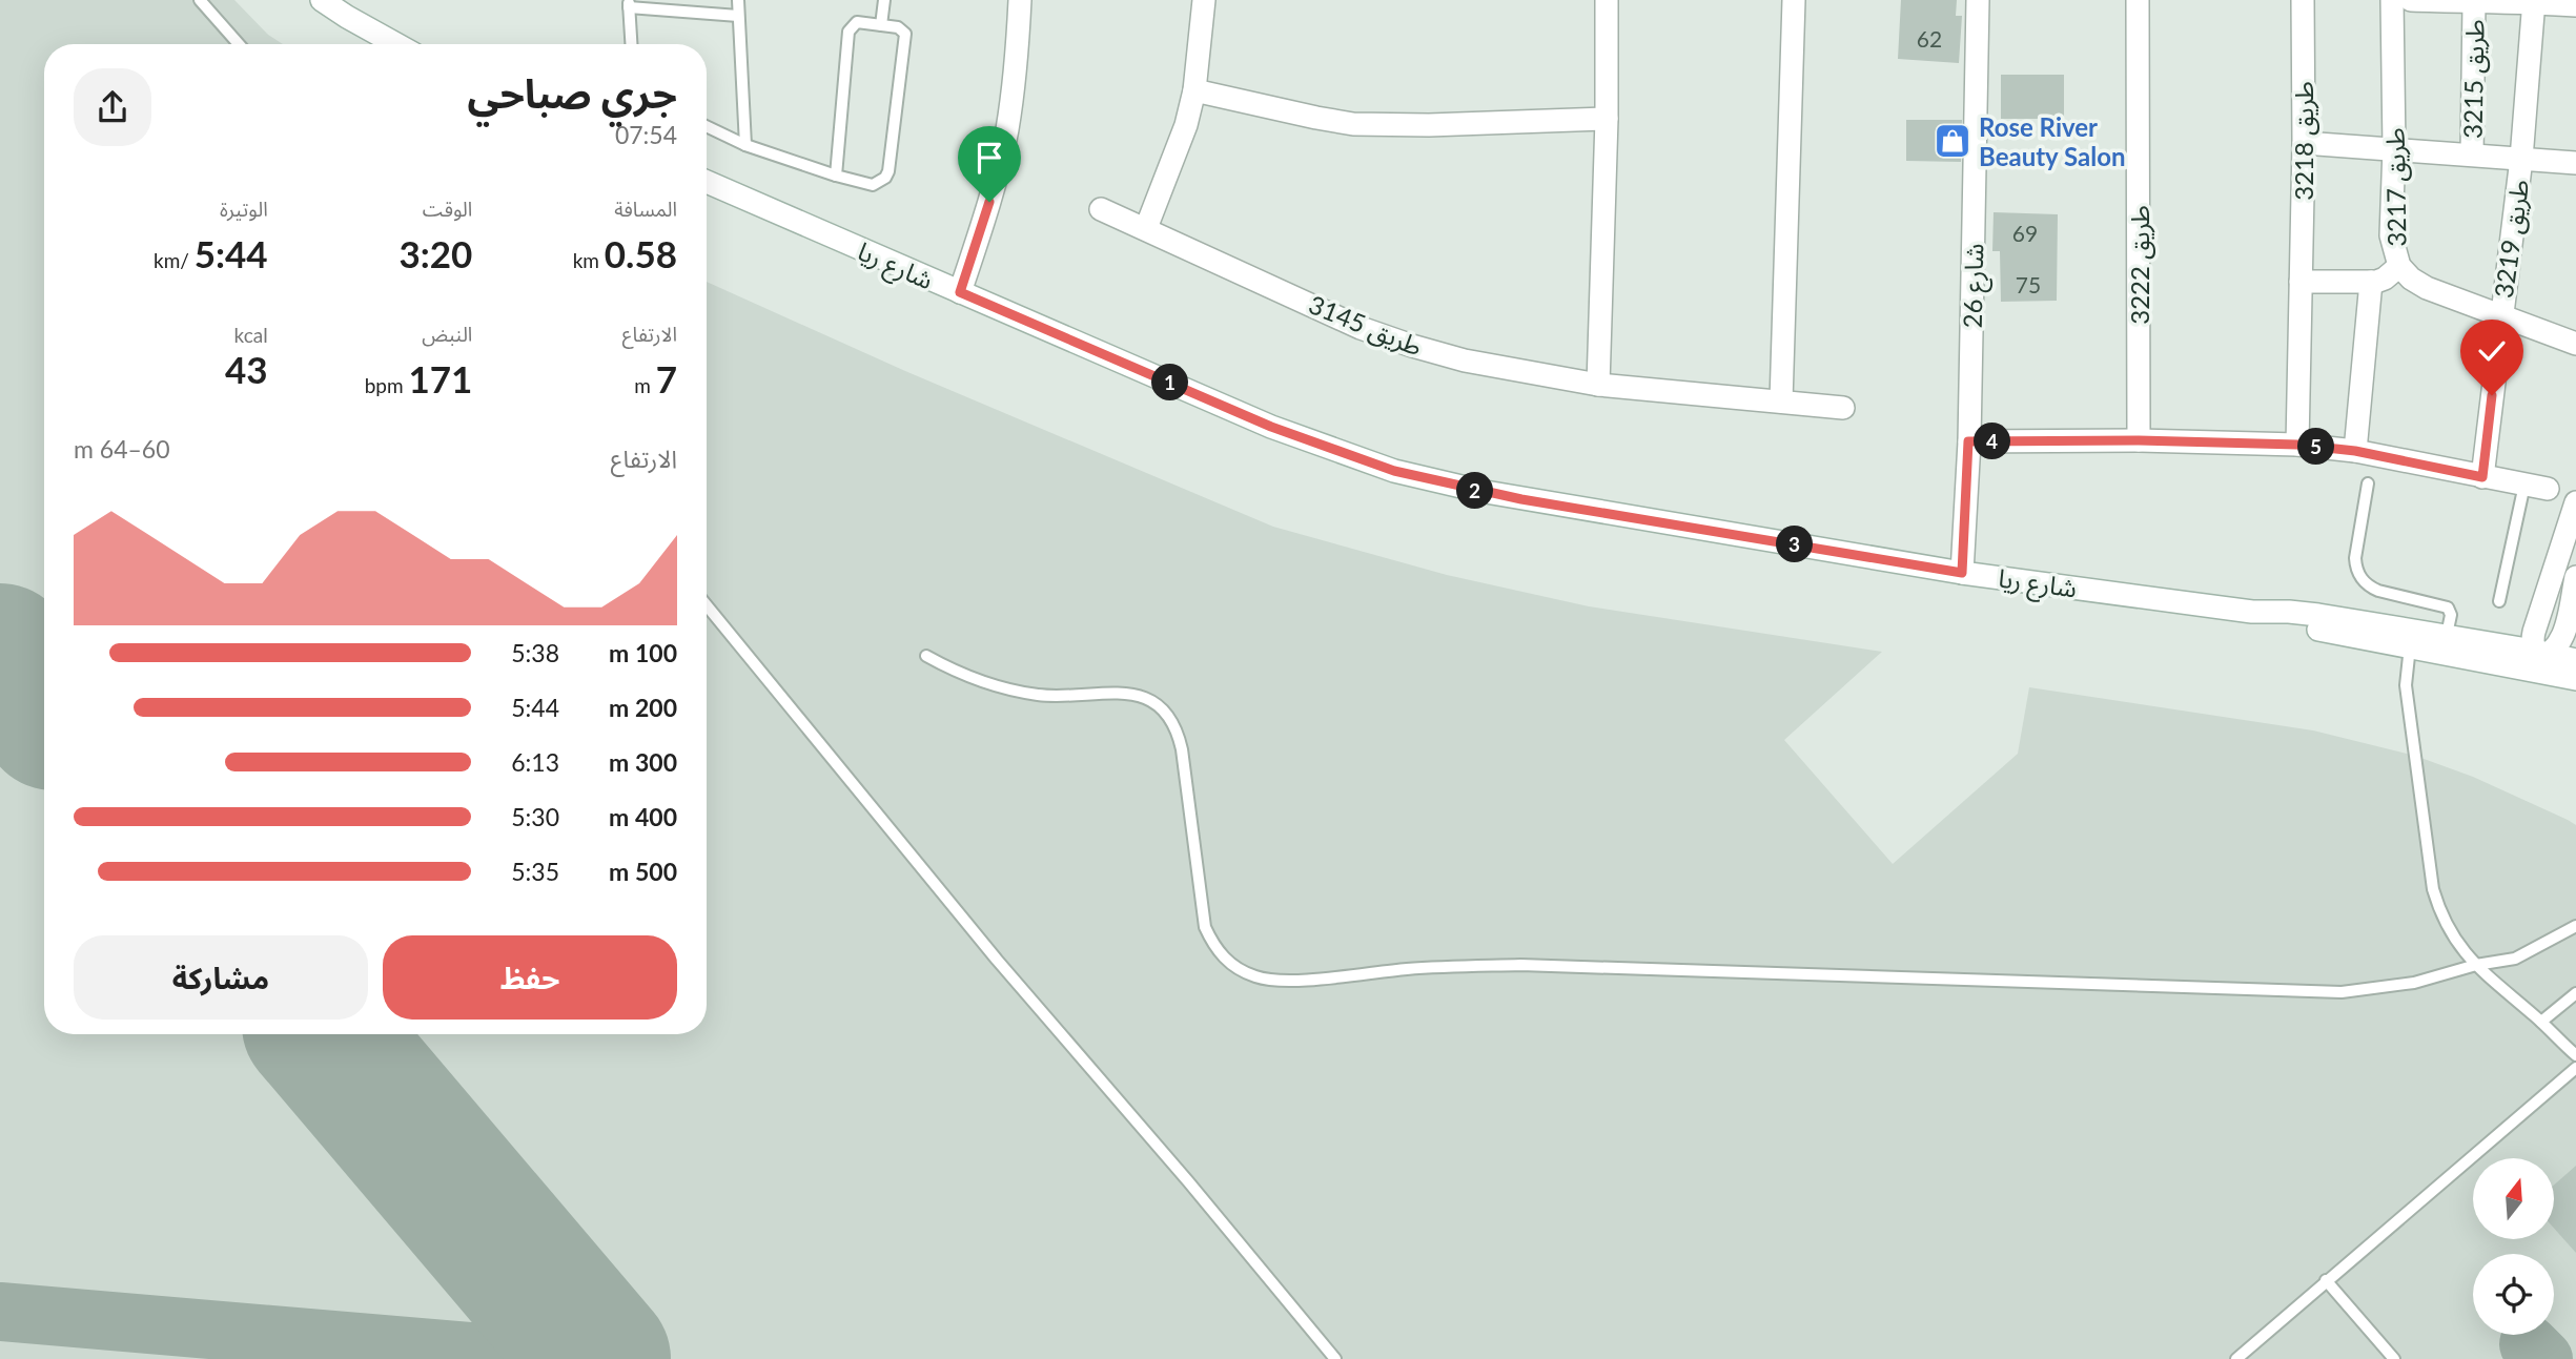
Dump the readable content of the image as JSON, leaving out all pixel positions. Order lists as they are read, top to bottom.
{
  "streets": {
    "street": [
      "طريق 3215",
      "طريق 3218",
      "طريق 3217",
      "طريق 3219",
      "شارع ريا",
      "طريق 3222",
      "شارع 26",
      "طريق 3145"
    ]
  },
  "crossings": [
    ["طريق 3215", "طريق 3218"],
    ["طريق 3215", "طريق 3217"],
    ["طريق 3215", "طريق 3219"],
    ["طريق 3217", "طريق 3219"],
    ["شارع ريا", "شارع 26"]
  ],
  "places": {
    "shop": ["Rose River Beauty Salon"]
  },
  "house_numbers": ["62", "69", "75"],
  "north": "top",
  "page": {
    "heading": ["جري صباحي", "07:54"],
    "stats": [
      ["المسافة", "0.58 km"],
      ["الوقت", "3:20"],
      ["الوتيرة", "5:44 /km"],
      ["الارتفاع", "7 m"],
      ["النبض", "171 bpm"],
      ["kcal", "43"]
    ],
    "pins": [
      "1",
      "4",
      "5",
      "2",
      "3"
    ],
    "chart": ["الارتفاع", "60–64 m"],
    "list": [
      {
        "name": "100 m",
        "note": "5:38"
      },
      {
        "name": "200 m",
        "note": "5:44"
      },
      {
        "name": "300 m",
        "note": "6:13"
      },
      {
        "name": "400 m",
        "note": "5:30"
      },
      {
        "name": "500 m",
        "note": "5:35"
      }
    ],
    "buttons": ["حفظ", "مشاركة"]
  }
}
